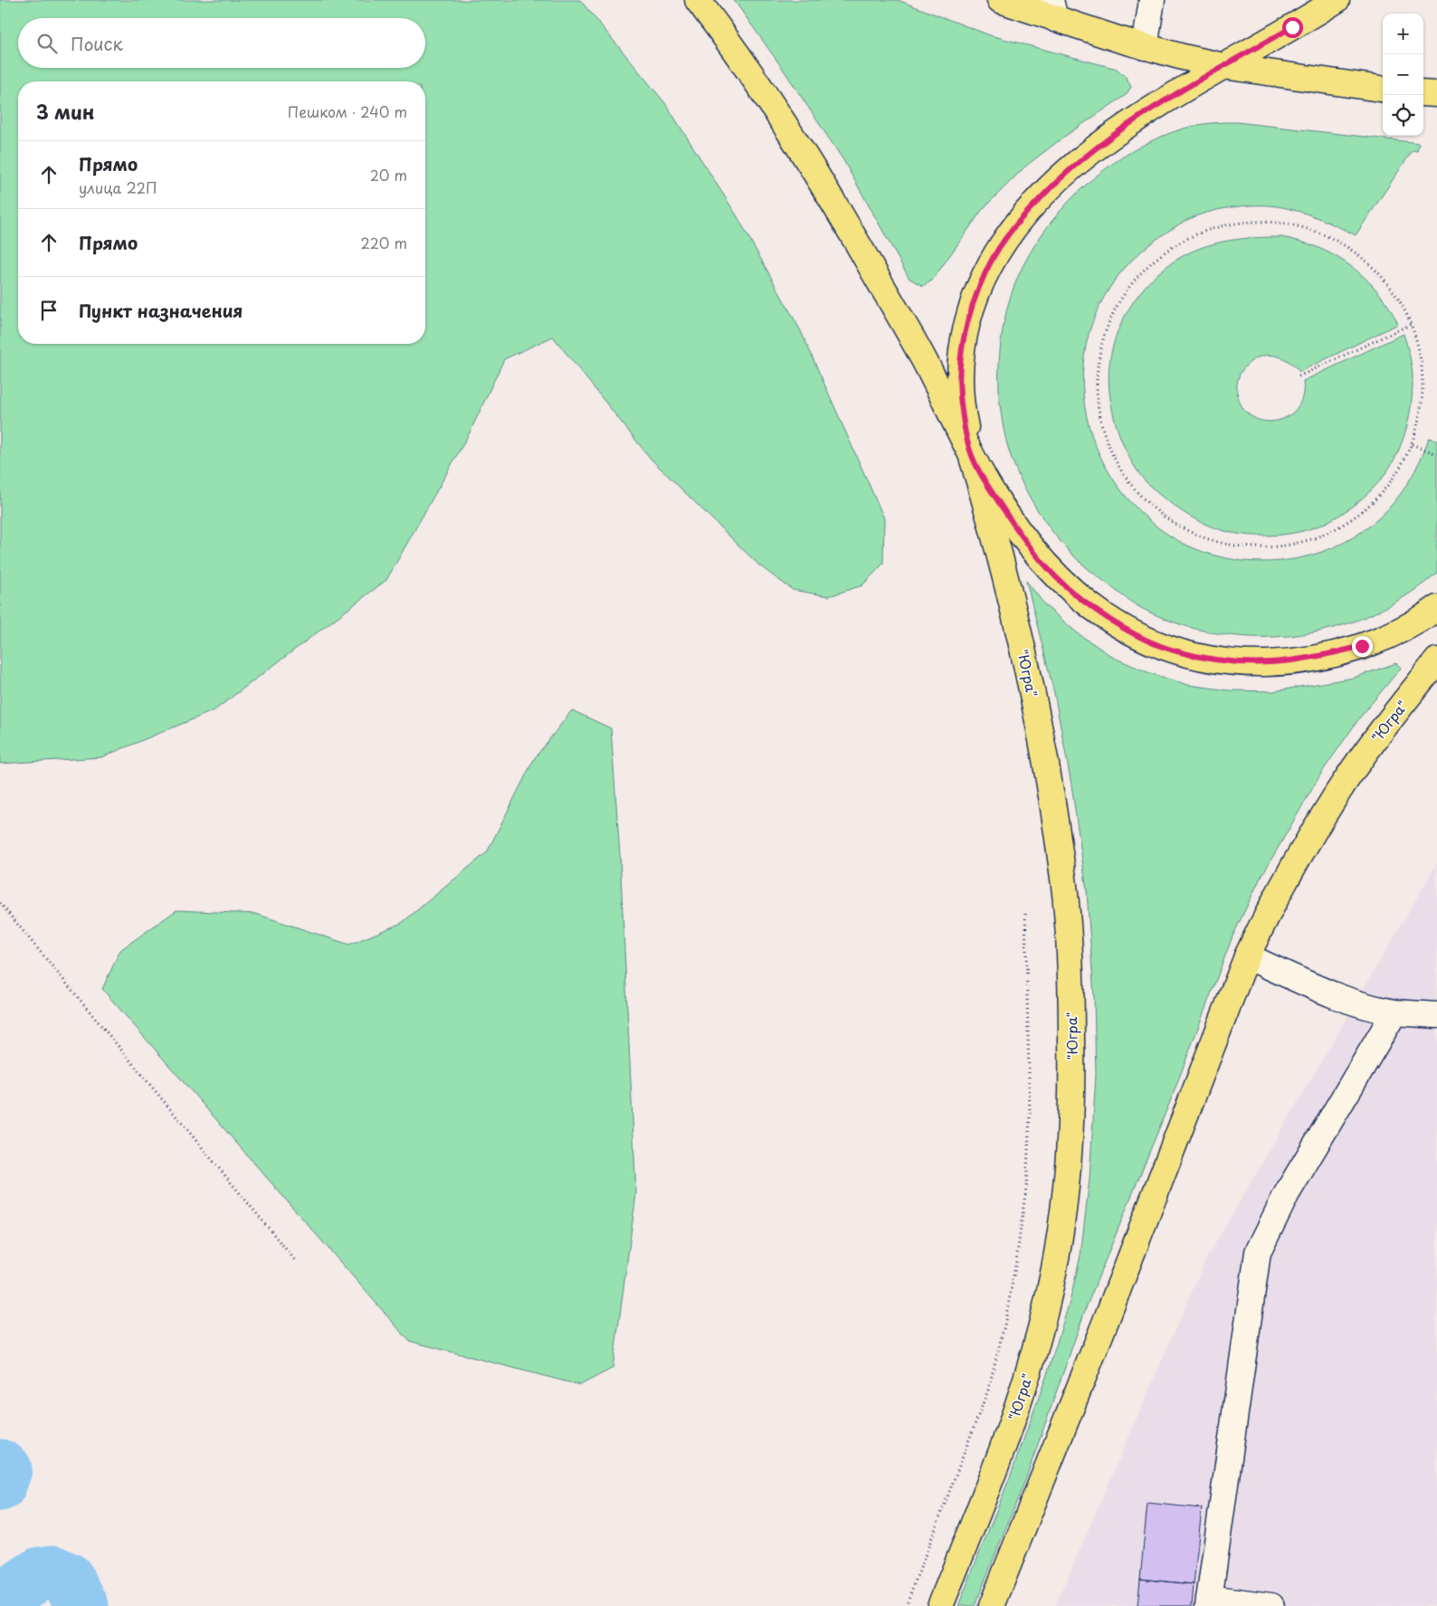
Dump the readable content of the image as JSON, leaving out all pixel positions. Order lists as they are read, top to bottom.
{
  "streets": {
    "main road": ["\"Югра\""]
  },
  "page": {
    "map_buttons": ["+", "−"],
    "search": "Поиск",
    "heading": ["3 мин", "Пешком · 240 m"],
    "list": [
      ["Прямо", "улица 22П", "20 m"],
      ["Прямо", "220 m"],
      "Пункт назначения"
    ]
  }
}
